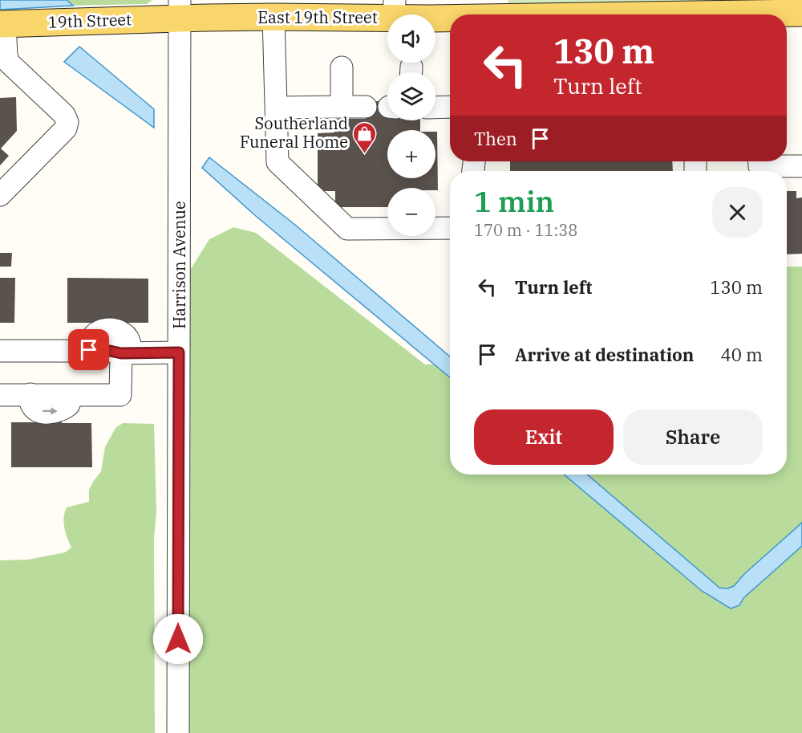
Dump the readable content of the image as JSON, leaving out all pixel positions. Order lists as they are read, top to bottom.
{
  "streets": {
    "main road": ["East 19th Street", "19th Street"],
    "street": ["Harrison Avenue"]
  },
  "crossings": [
    ["East 19th Street", "19th Street"],
    ["East 19th Street", "Harrison Avenue"],
    ["19th Street", "Harrison Avenue"]
  ],
  "places": {
    "shop": ["Southerland Funeral Home"]
  },
  "page": {
    "map_buttons": ["+", "−"],
    "turn": ["130 m", "Turn left"],
    "then": "Then",
    "heading": ["1 min", "170 m · 11:38"],
    "list": [
      {
        "name": "Turn left",
        "value": "130 m"
      },
      {
        "name": "Arrive at destination",
        "value": "40 m"
      }
    ],
    "buttons": ["Exit", "Share"]
  }
}
